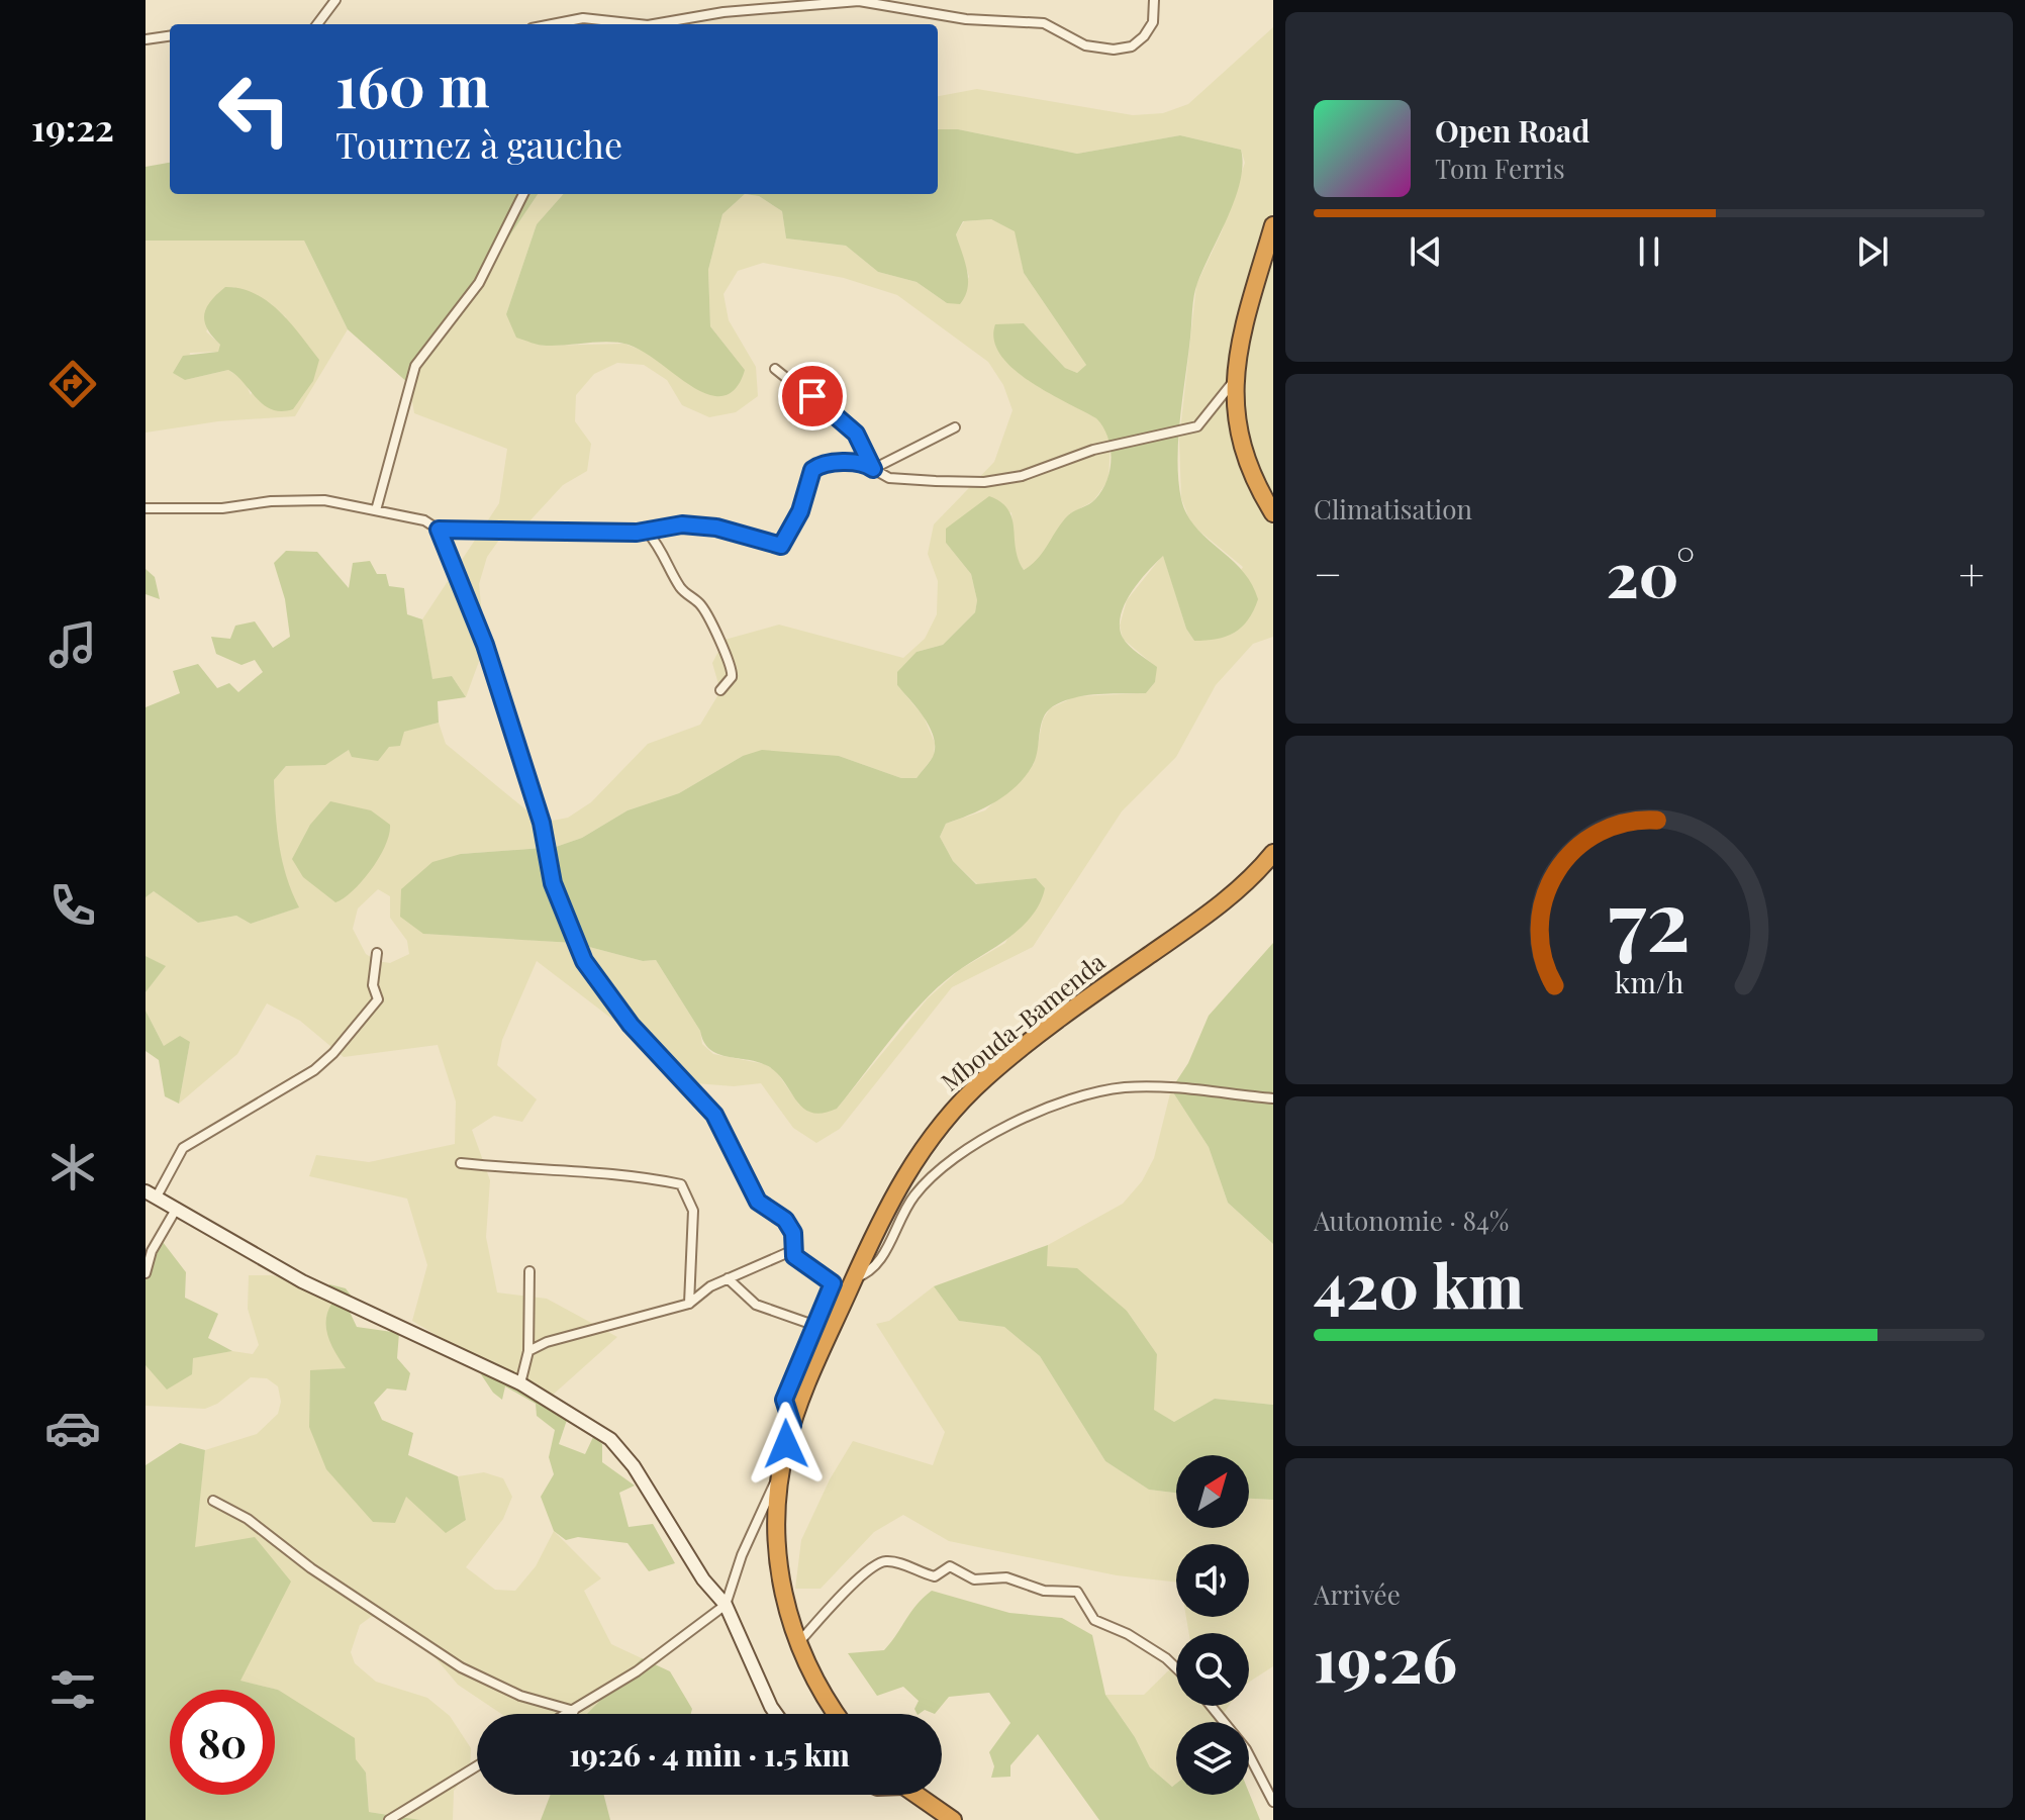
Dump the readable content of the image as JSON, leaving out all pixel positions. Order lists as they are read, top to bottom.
{
  "streets": {
    "highway": ["Mbouda-Bamenda"]
  },
  "north": "top right",
  "page": {
    "tabs": "19:22",
    "turn": ["160 m", "Tournez à gauche"],
    "song": ["Open Road", "Tom Ferris"],
    "tile": [
      "Climatisation",
      ["Autonomie · 84%", "420 km"],
      ["Arrivée", "19:26"]
    ],
    "heat": ["−", "20°", "+"],
    "limit": "80",
    "trip": "19:26 · 4 min · 1.5 km",
    "gauge": ["72", "km/h"]
  }
}
